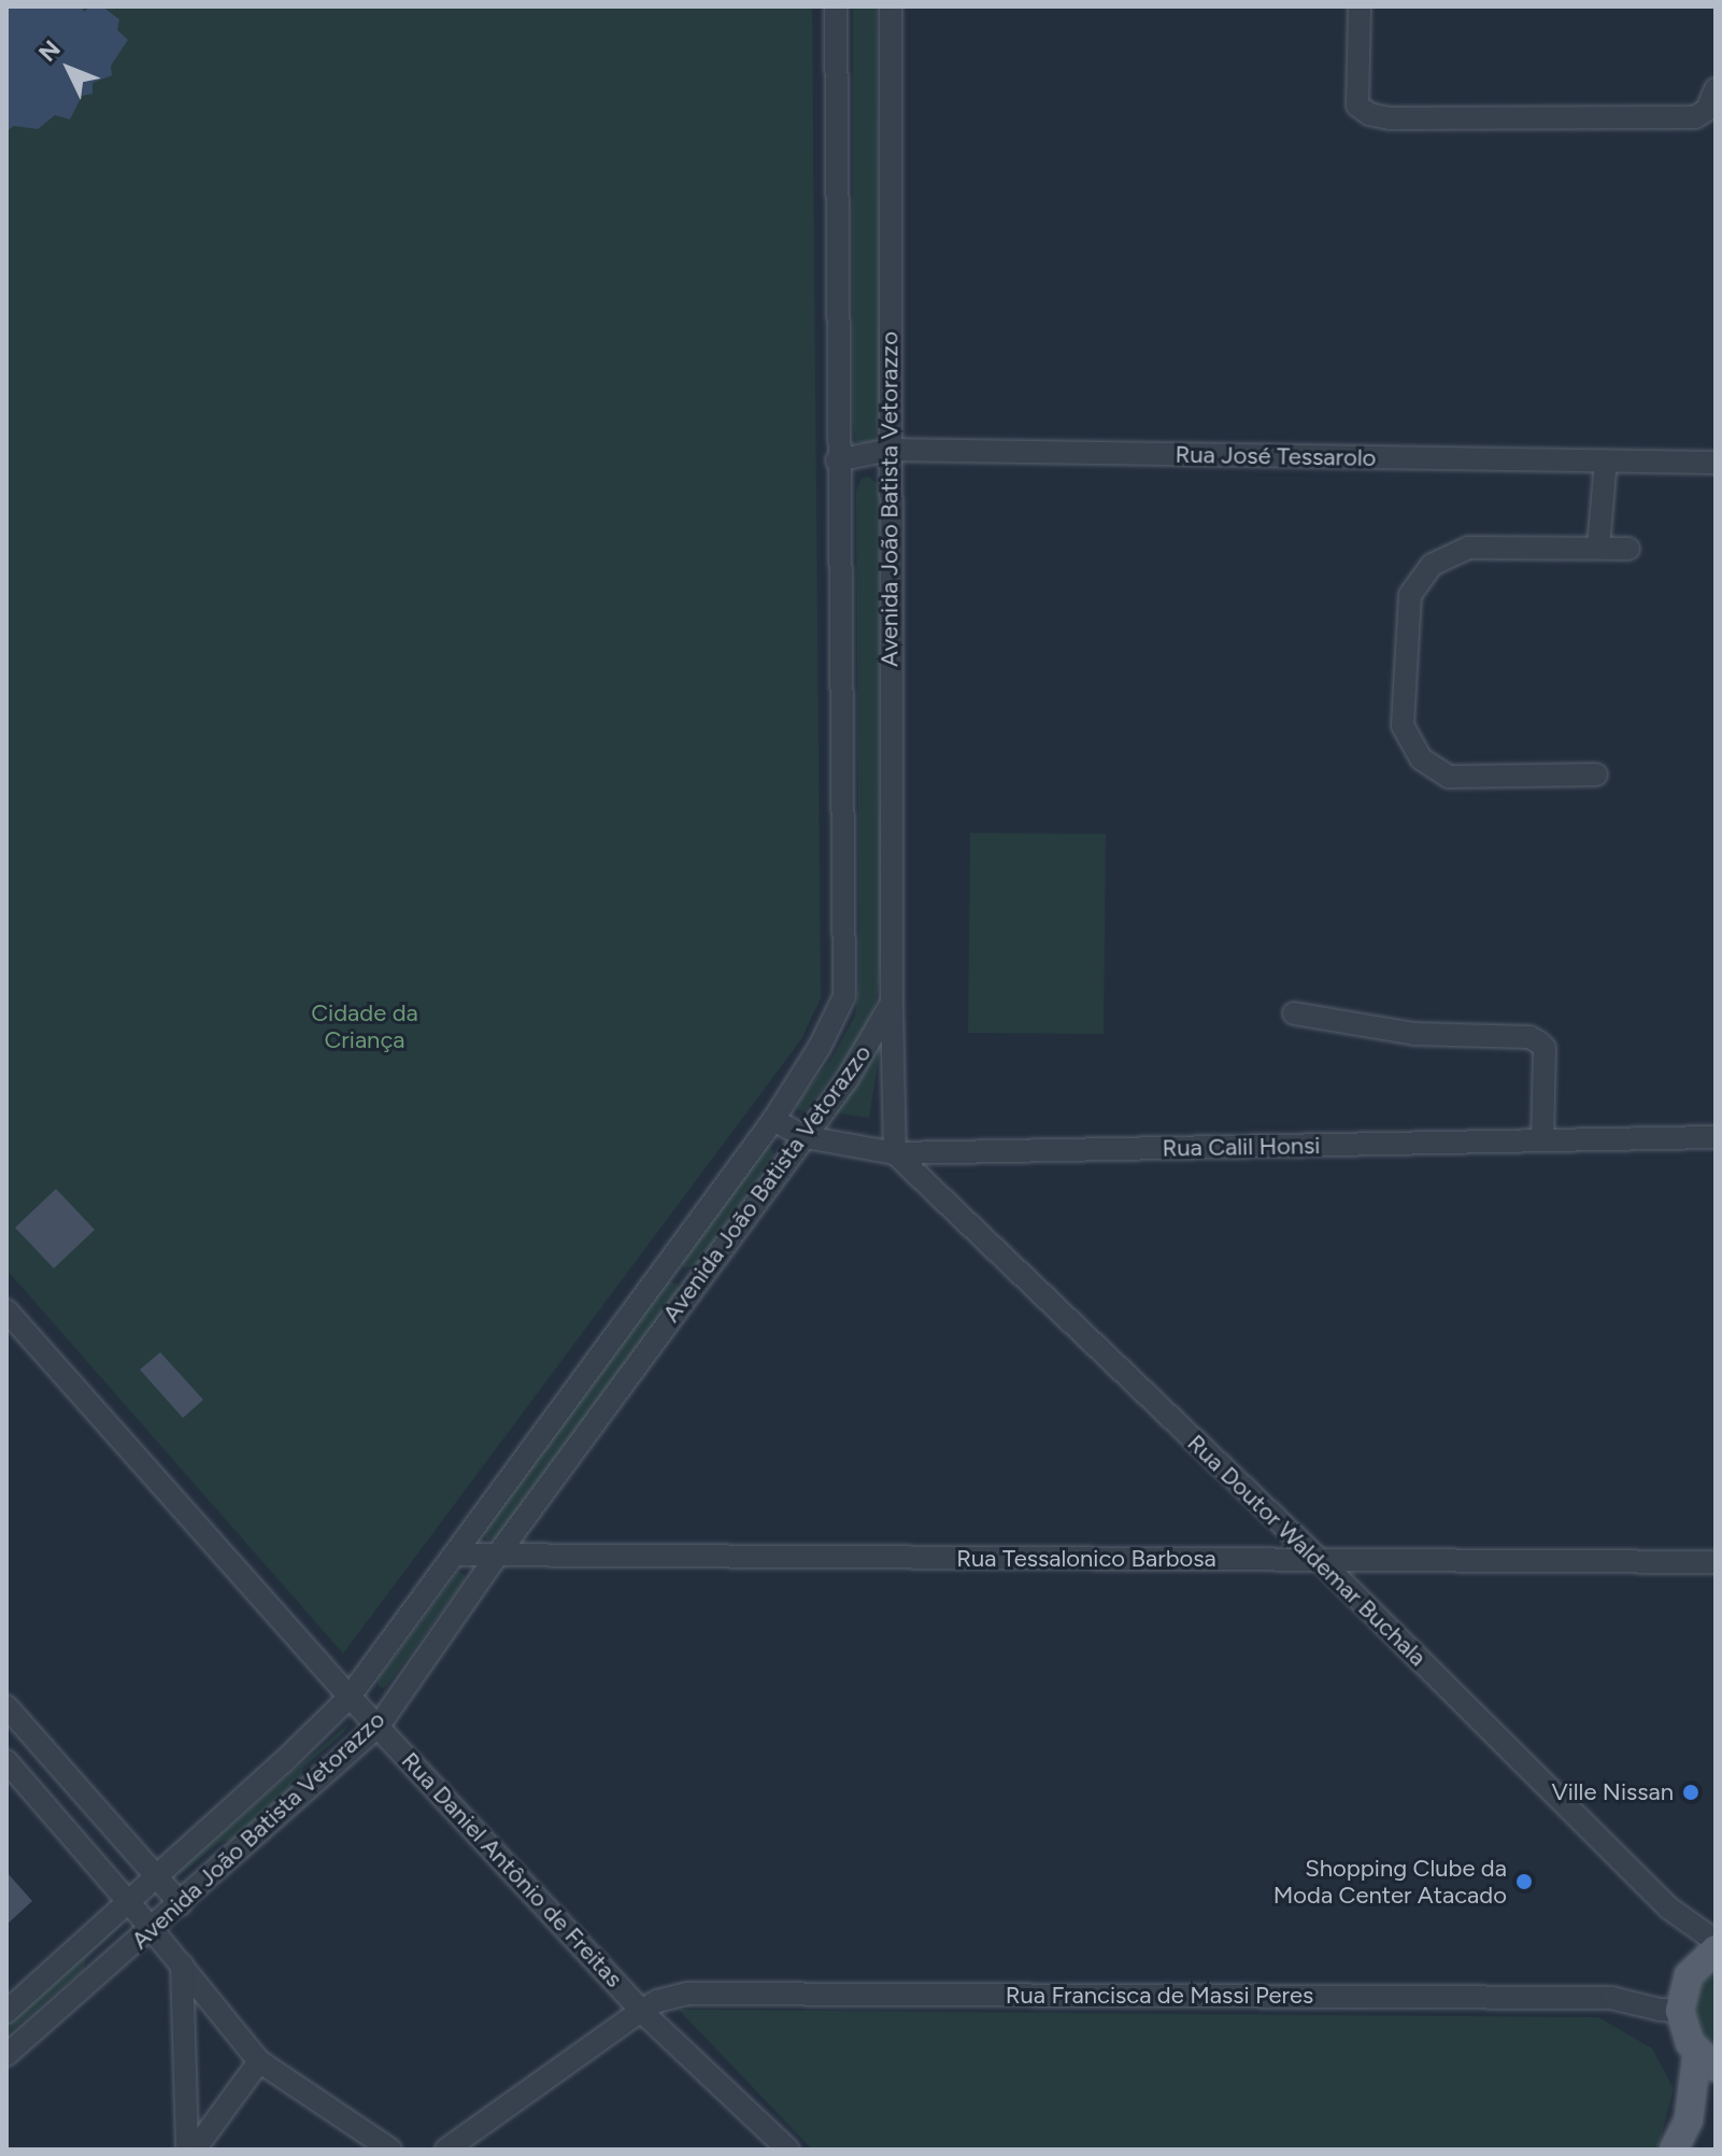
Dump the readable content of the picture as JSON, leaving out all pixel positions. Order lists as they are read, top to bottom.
{
  "streets": {
    "street": [
      "Rua José Tessarolo",
      "Avenida João Batista Vetorazzo",
      "Rua Calil Honsi",
      "Rua Doutor Waldemar Buchala",
      "Rua Tessalonico Barbosa",
      "Rua Daniel Antônio de Freitas",
      "Rua Francisca de Massi Peres"
    ]
  },
  "crossings": [
    ["Rua José Tessarolo", "Avenida João Batista Vetorazzo"],
    ["Avenida João Batista Vetorazzo", "Rua Calil Honsi"],
    ["Avenida João Batista Vetorazzo", "Rua Tessalonico Barbosa"],
    ["Avenida João Batista Vetorazzo", "Rua Daniel Antônio de Freitas"],
    ["Rua Calil Honsi", "Rua Doutor Waldemar Buchala"],
    ["Rua Doutor Waldemar Buchala", "Rua Tessalonico Barbosa"],
    ["Rua Daniel Antônio de Freitas", "Rua Francisca de Massi Peres"]
  ],
  "parks": ["Cidade da Criança"],
  "places": ["Ville Nissan", "Shopping Clube da Moda Center Atacado"],
  "north": "top left"
}
